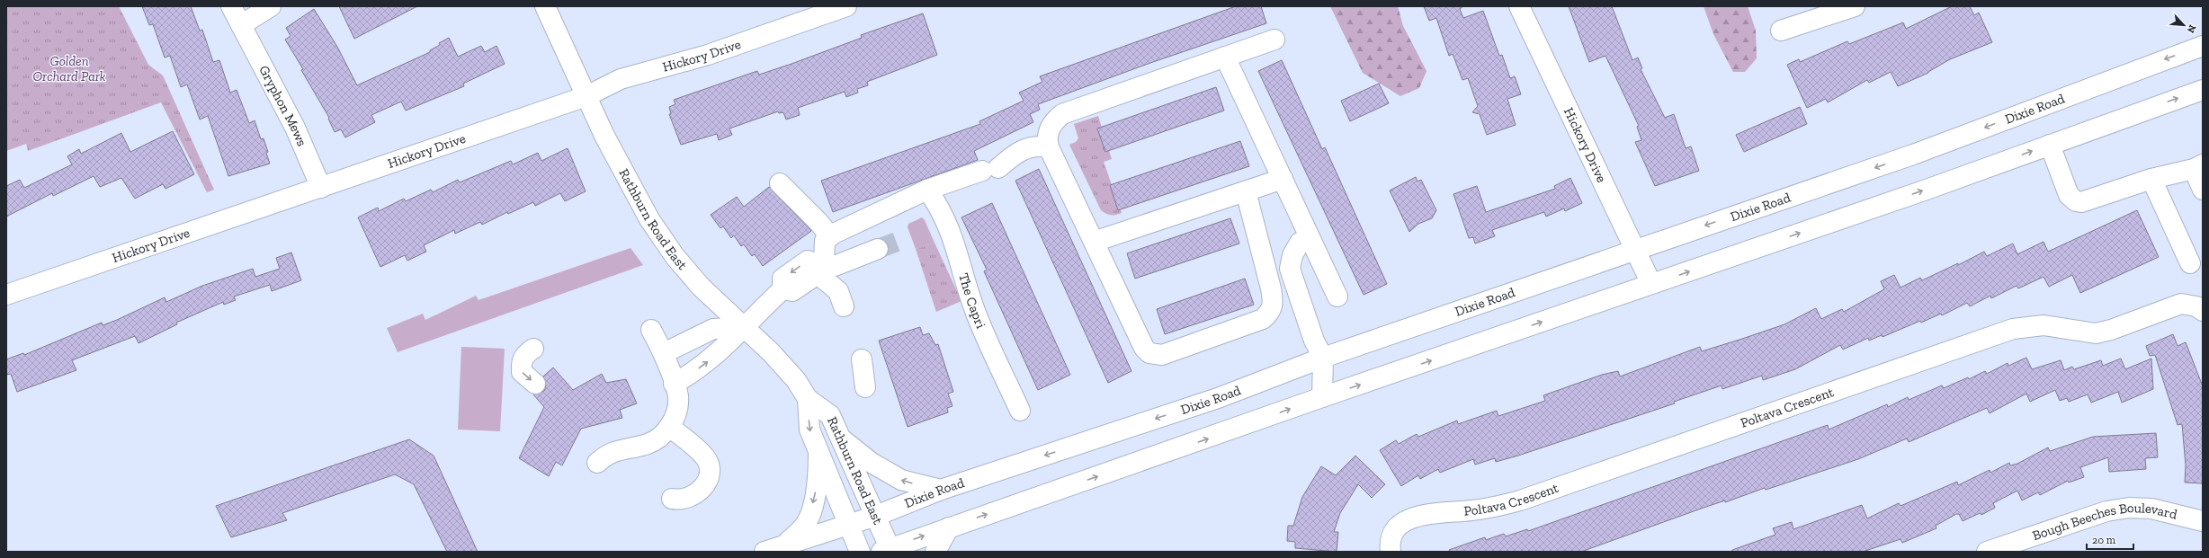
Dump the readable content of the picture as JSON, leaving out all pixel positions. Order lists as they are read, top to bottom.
{
  "streets": {
    "street": [
      "Hickory Drive",
      "Gryphon Mews",
      "Dixie Road",
      "Rathburn Road East",
      "The Capri",
      "Poltava Crescent",
      "Bough Beeches Boulevard"
    ]
  },
  "crossings": [
    ["Hickory Drive", "Gryphon Mews"],
    ["Hickory Drive", "Dixie Road"],
    ["Hickory Drive", "Rathburn Road East"],
    ["Dixie Road", "Rathburn Road East"]
  ],
  "parks": ["Golden Orchard Park"],
  "scale_bar": "20 m",
  "north": "bottom right"
}
